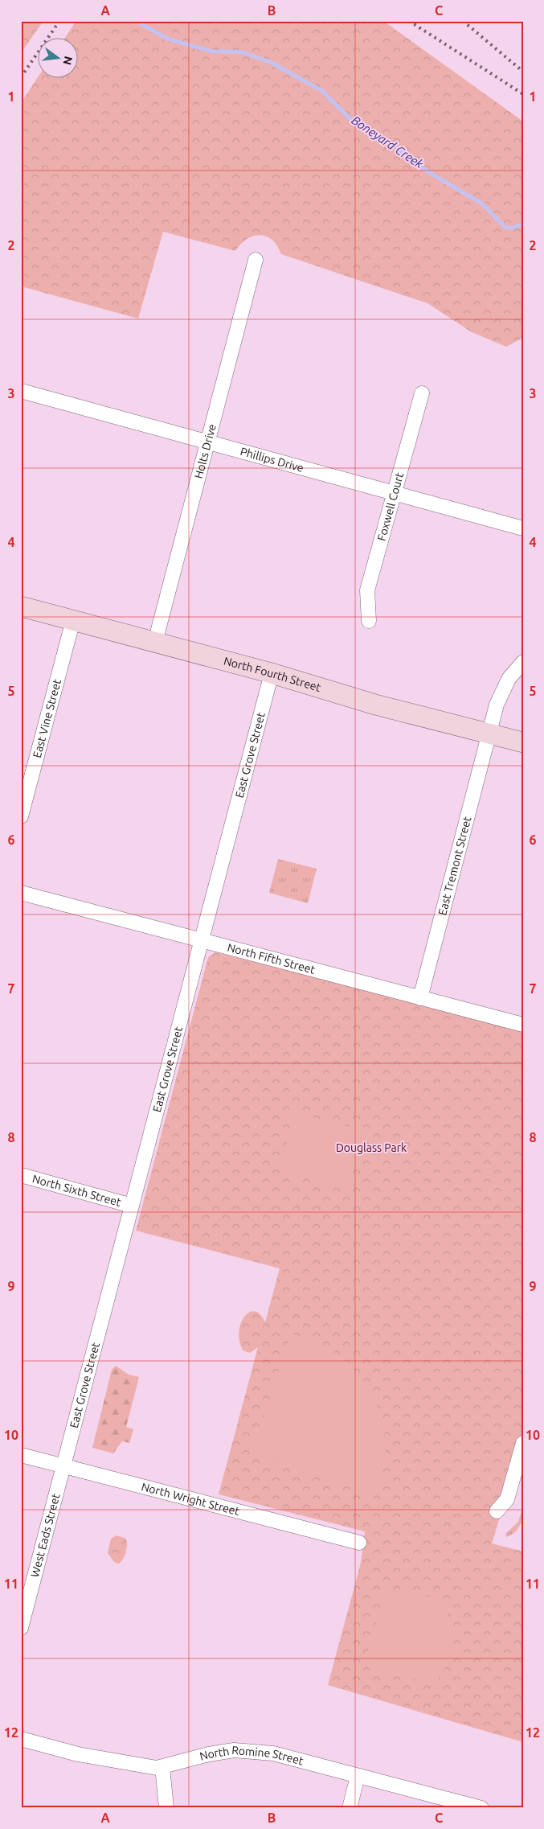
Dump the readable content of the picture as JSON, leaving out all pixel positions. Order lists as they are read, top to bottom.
{
  "streets": {
    "street": [
      "Holts Drive",
      "Phillips Drive",
      "Foxwell Court",
      "North Fourth Street",
      "East Vine Street",
      "East Grove Street",
      "East Tremont Street",
      "North Fifth Street",
      "North Sixth Street",
      "North Wright Street",
      "West Eads Street",
      "North Romine Street"
    ]
  },
  "crossings": [
    ["Holts Drive", "Phillips Drive"],
    ["Holts Drive", "North Fourth Street"],
    ["Phillips Drive", "Foxwell Court"],
    ["North Fourth Street", "East Vine Street"],
    ["North Fourth Street", "East Grove Street"],
    ["North Fourth Street", "East Tremont Street"],
    ["East Grove Street", "North Fifth Street"],
    ["East Grove Street", "North Sixth Street"],
    ["East Grove Street", "North Wright Street"],
    ["East Grove Street", "West Eads Street"],
    ["East Tremont Street", "North Fifth Street"],
    ["North Wright Street", "West Eads Street"]
  ],
  "water": ["Boneyard Creek"],
  "parks": ["Douglass Park"],
  "north": "right",
  "grid": {
    "columns": ["A", "B", "C"],
    "rows": [
      "1",
      "2",
      "3",
      "4",
      "5",
      "6",
      "7",
      "8",
      "9",
      "10",
      "11",
      "12"
    ]
  }
}
